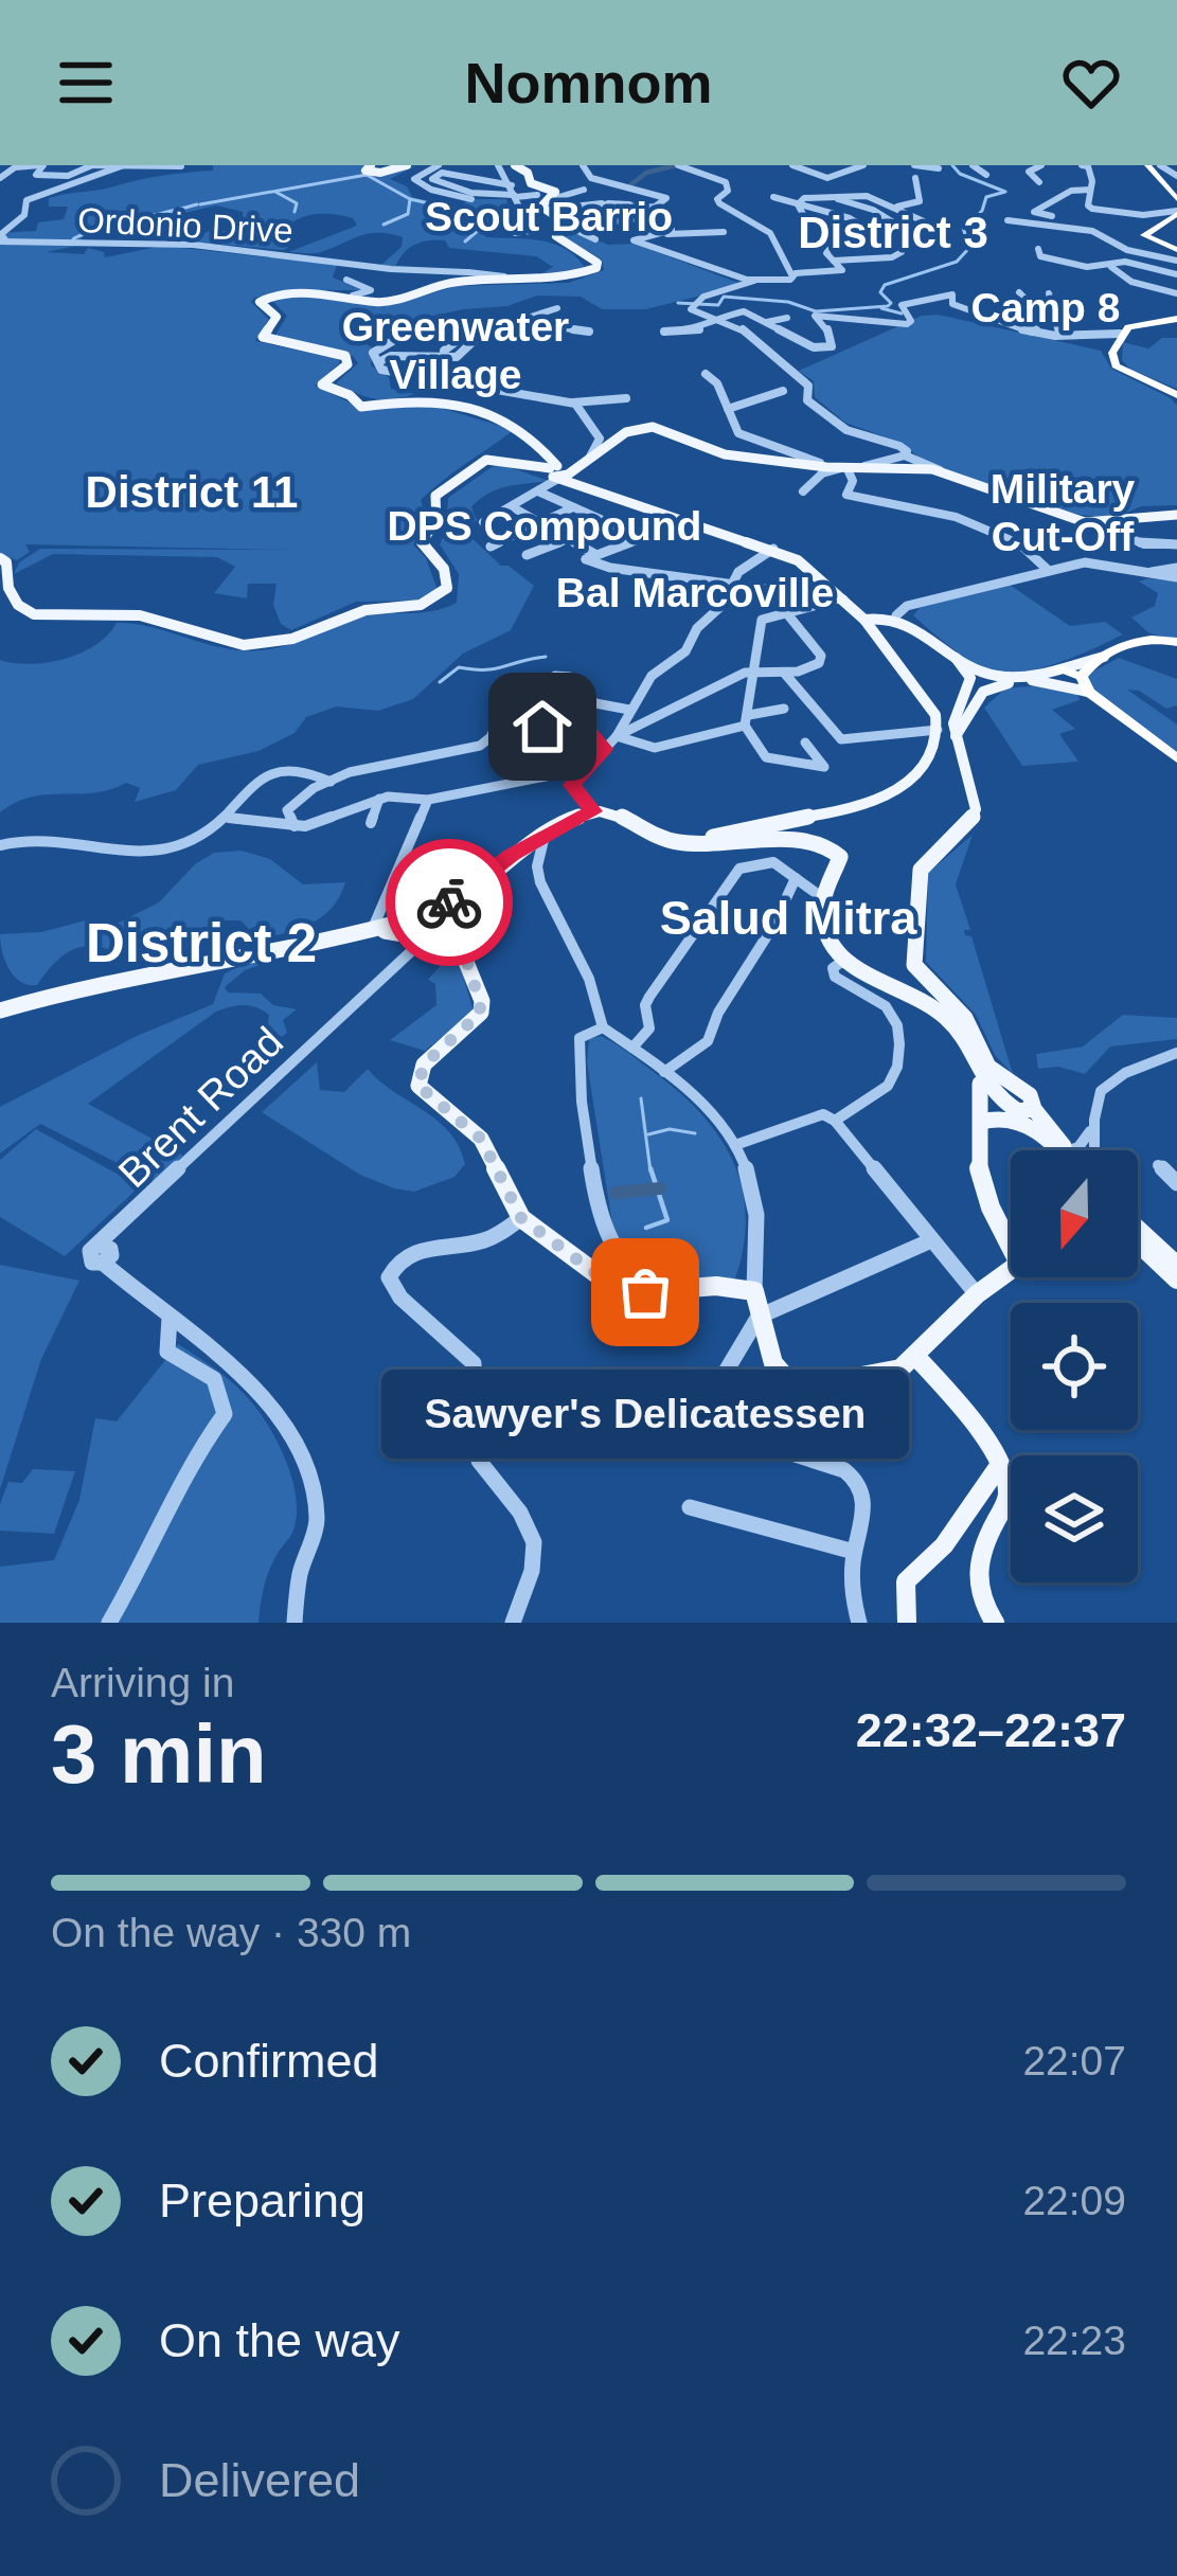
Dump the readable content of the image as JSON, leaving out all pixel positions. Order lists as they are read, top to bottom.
{
  "streets": {
    "street": ["Ordonio Drive", "Brent Road"]
  },
  "districts": [
    "Scout Barrio",
    "District 3",
    "Camp 8",
    "Greenwater Village",
    "Military Cut-Off",
    "District 11",
    "DPS Compound",
    "Bal Marcoville",
    "Salud Mitra",
    "District 2"
  ],
  "places": ["Sawyer's Delicatessen"],
  "north": "bottom",
  "page": {
    "header": "Nomnom",
    "bubble": "Sawyer's Delicatessen",
    "heading": ["3 min", "Arriving in", "22:32–22:37"],
    "bar": "On the way · 330 m",
    "list": [
      ["Confirmed", "22:07"],
      ["Preparing", "22:09"],
      ["On the way", "22:23"],
      "Delivered"
    ]
  }
}
